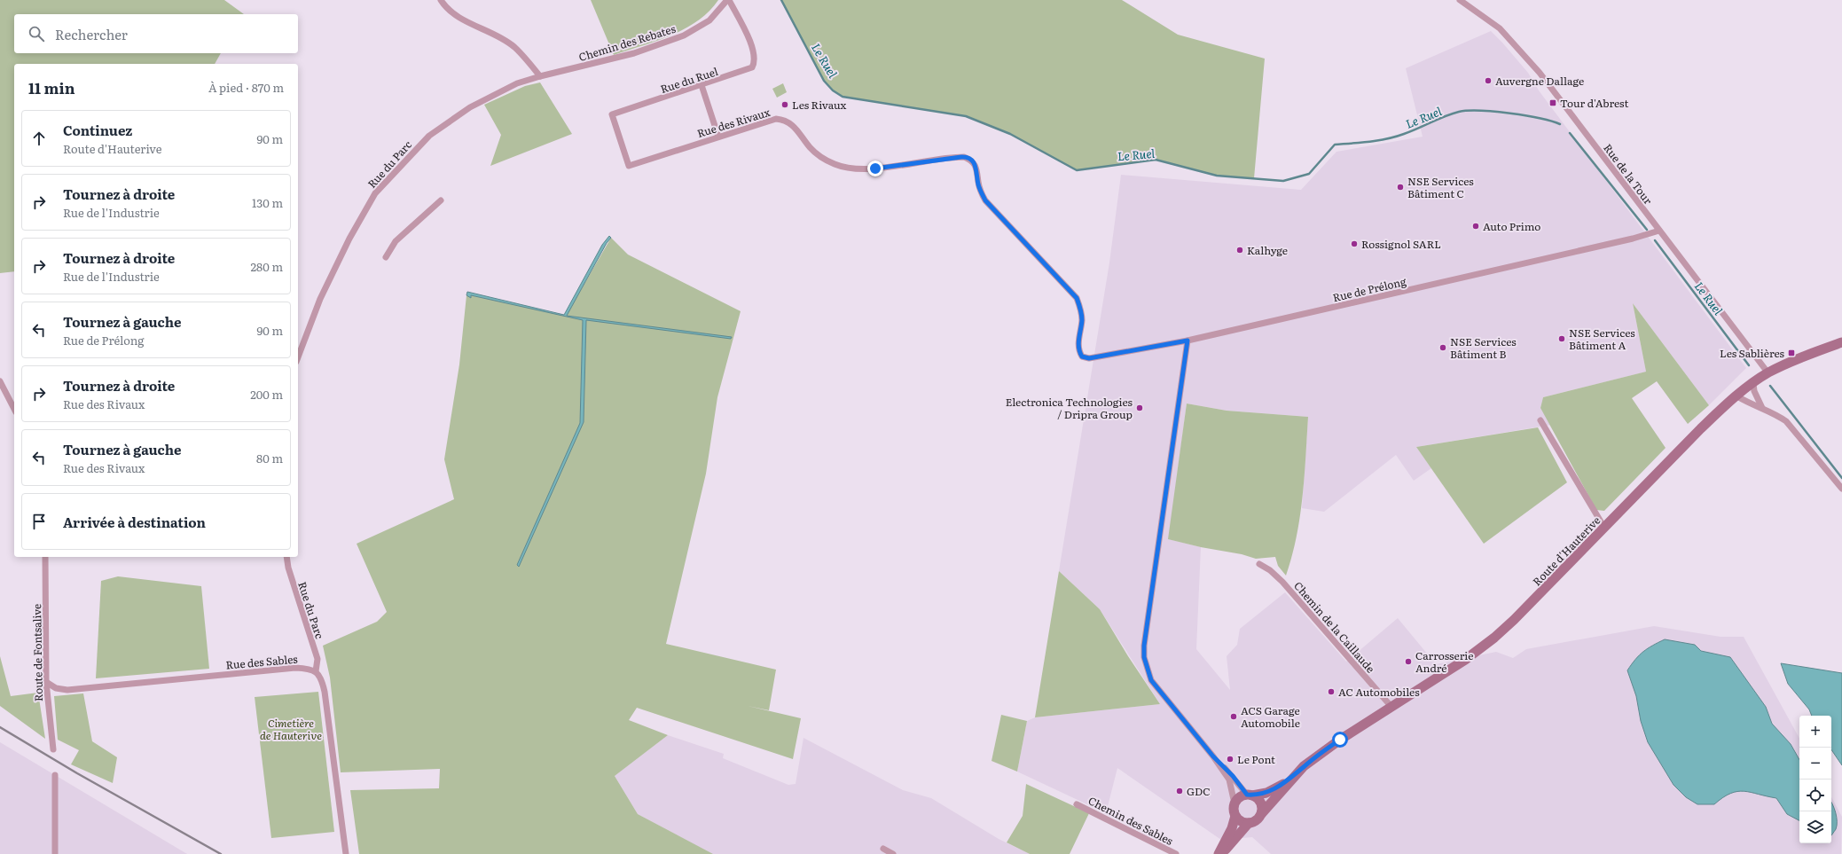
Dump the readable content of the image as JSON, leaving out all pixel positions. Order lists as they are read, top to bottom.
{
  "streets": {
    "main road": ["Route d'Hauterive"],
    "street": [
      "Chemin des Rebates",
      "Rue du Ruel",
      "Rue des Rivaux",
      "Rue du Parc",
      "Rue de la Tour",
      "Rue de Prélong",
      "Chemin de la Caillaude",
      "Route de Fontsalive",
      "Rue des Sables",
      "Chemin des Sables"
    ]
  },
  "crossings": [
    ["Chemin des Rebates", "Rue du Ruel"],
    ["Chemin des Rebates", "Rue du Parc"],
    ["Rue du Ruel", "Rue des Rivaux"],
    ["Rue des Rivaux", "Rue de Prélong"],
    ["Rue du Parc", "Rue des Sables"],
    ["Rue de la Tour", "Rue de Prélong"],
    ["Rue de la Tour", "Route d'Hauterive"],
    ["Route d'Hauterive", "Chemin de la Caillaude"],
    ["Route de Fontsalive", "Rue des Sables"]
  ],
  "water": ["Le Ruel"],
  "parks": ["Cimetière de Hauterive"],
  "places": {
    "other": [
      "Auvergne Dallage",
      "Les Rivaux",
      "NSE Services Bâtiment C",
      "Auto Primo",
      "Rossignol SARL",
      "Kalhyge",
      "NSE Services Bâtiment A",
      "NSE Services Bâtiment B",
      "Electronica Technologies / Dripra Group",
      "Carrosserie André",
      "AC Automobiles",
      "ACS Garage Automobile",
      "Le Pont",
      "GDC"
    ],
    "transit": ["Tour d'Abrest", "Les Sablières"]
  },
  "page": {
    "search": "Rechercher",
    "heading": ["11 min", "À pied · 870 m"],
    "list": [
      ["Continuez", "Route d'Hauterive", "90 m"],
      ["Tournez à droite", "Rue de l'Industrie", "130 m"],
      ["Tournez à droite", "Rue de l'Industrie", "280 m"],
      ["Tournez à gauche", "Rue de Prélong", "90 m"],
      ["Tournez à droite", "Rue des Rivaux", "200 m"],
      ["Tournez à gauche", "Rue des Rivaux", "80 m"],
      "Arrivée à destination"
    ],
    "map_buttons": ["+", "−"]
  }
}
